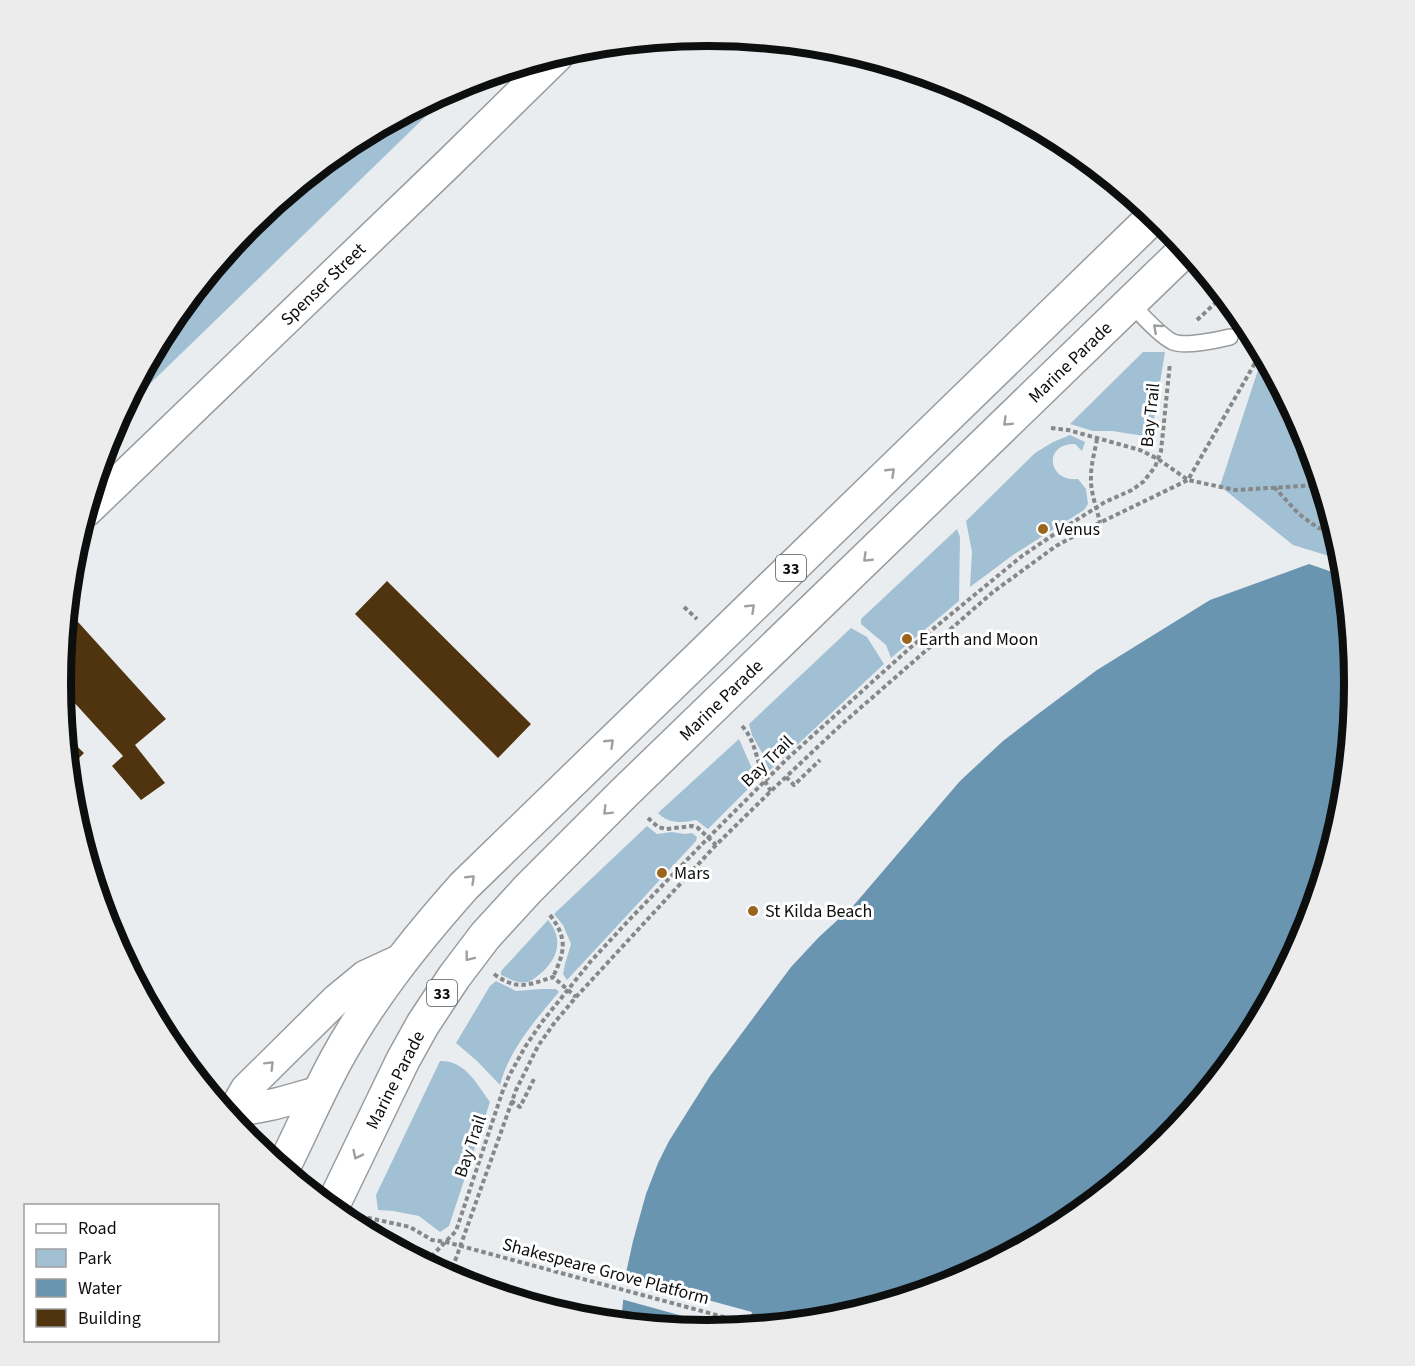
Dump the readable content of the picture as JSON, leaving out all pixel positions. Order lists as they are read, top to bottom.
{
  "streets": {
    "main road": ["Marine Parade", "33"],
    "street": ["Spenser Street"],
    "path": ["Bay Trail", "Shakespeare Grove Platform"]
  },
  "crossings": [
    ["Bay Trail", "Shakespeare Grove Platform"]
  ],
  "places": [
    "Venus",
    "Earth and Moon",
    "Mars",
    "St Kilda Beach"
  ],
  "legend": [
    "Road",
    "Park",
    "Water",
    "Building"
  ]
}
